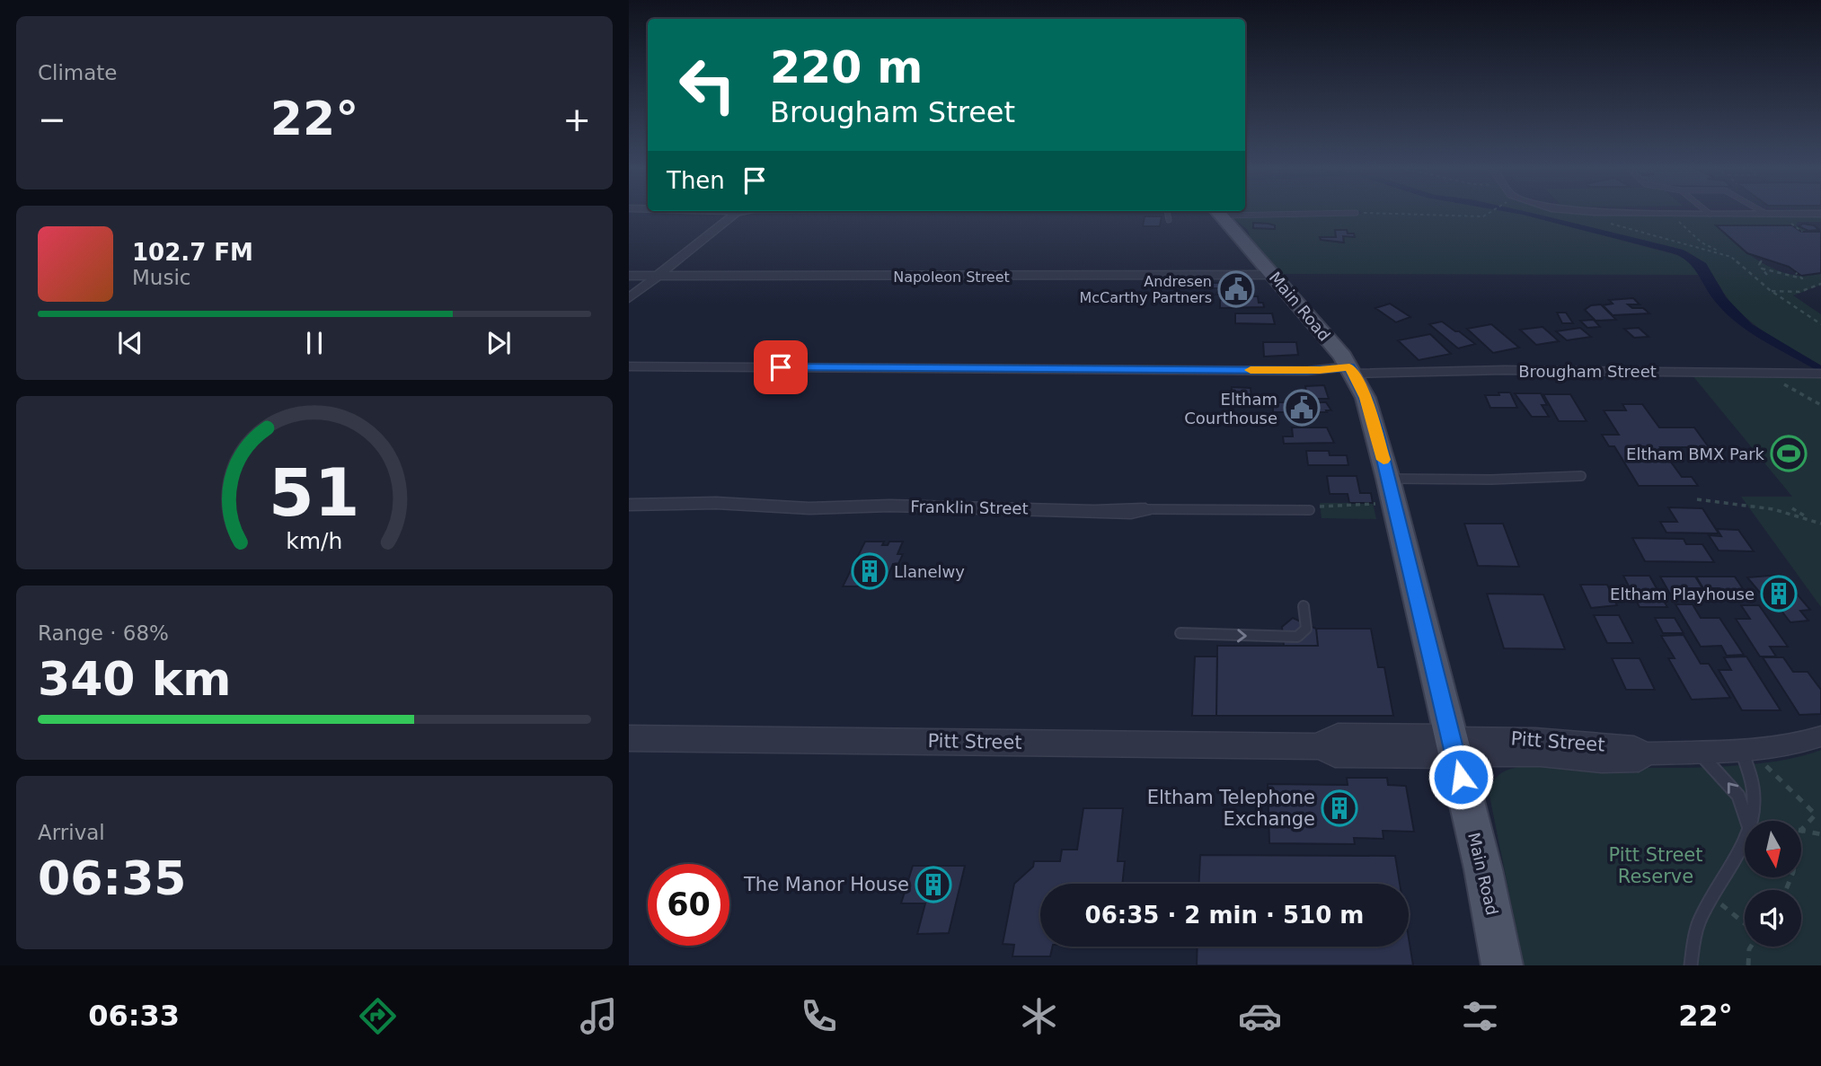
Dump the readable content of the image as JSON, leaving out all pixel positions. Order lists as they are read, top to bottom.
{
  "streets": {
    "main road": ["Main Road"],
    "street": [
      "Napoleon Street",
      "Brougham Street",
      "Franklin Street",
      "Pitt Street"
    ]
  },
  "crossings": [
    ["Napoleon Street", "Main Road"],
    ["Main Road", "Brougham Street"],
    ["Main Road", "Pitt Street"]
  ],
  "parks": ["Pitt Street Reserve"],
  "places": {
    "public building": ["Andresen McCarthy Partners", "Eltham Courthouse"],
    "sports": ["Eltham BMX Park"],
    "building": [
      "Llanelwy",
      "Eltham Playhouse",
      "Eltham Telephone Exchange",
      "The Manor House"
    ]
  },
  "north": "bottom",
  "page": {
    "tile": [
      "Climate",
      ["Range · 68%", "340 km"],
      ["Arrival", "06:35"]
    ],
    "turn": ["220 m", "Brougham Street"],
    "heat": ["−", "22°", "+"],
    "then": "Then",
    "song": ["102.7 FM", "Music"],
    "limit": "60",
    "trip": "06:35 · 2 min · 510 m",
    "tabs": ["06:33", "22°"],
    "gauge": ["51", "km/h"]
  }
}
